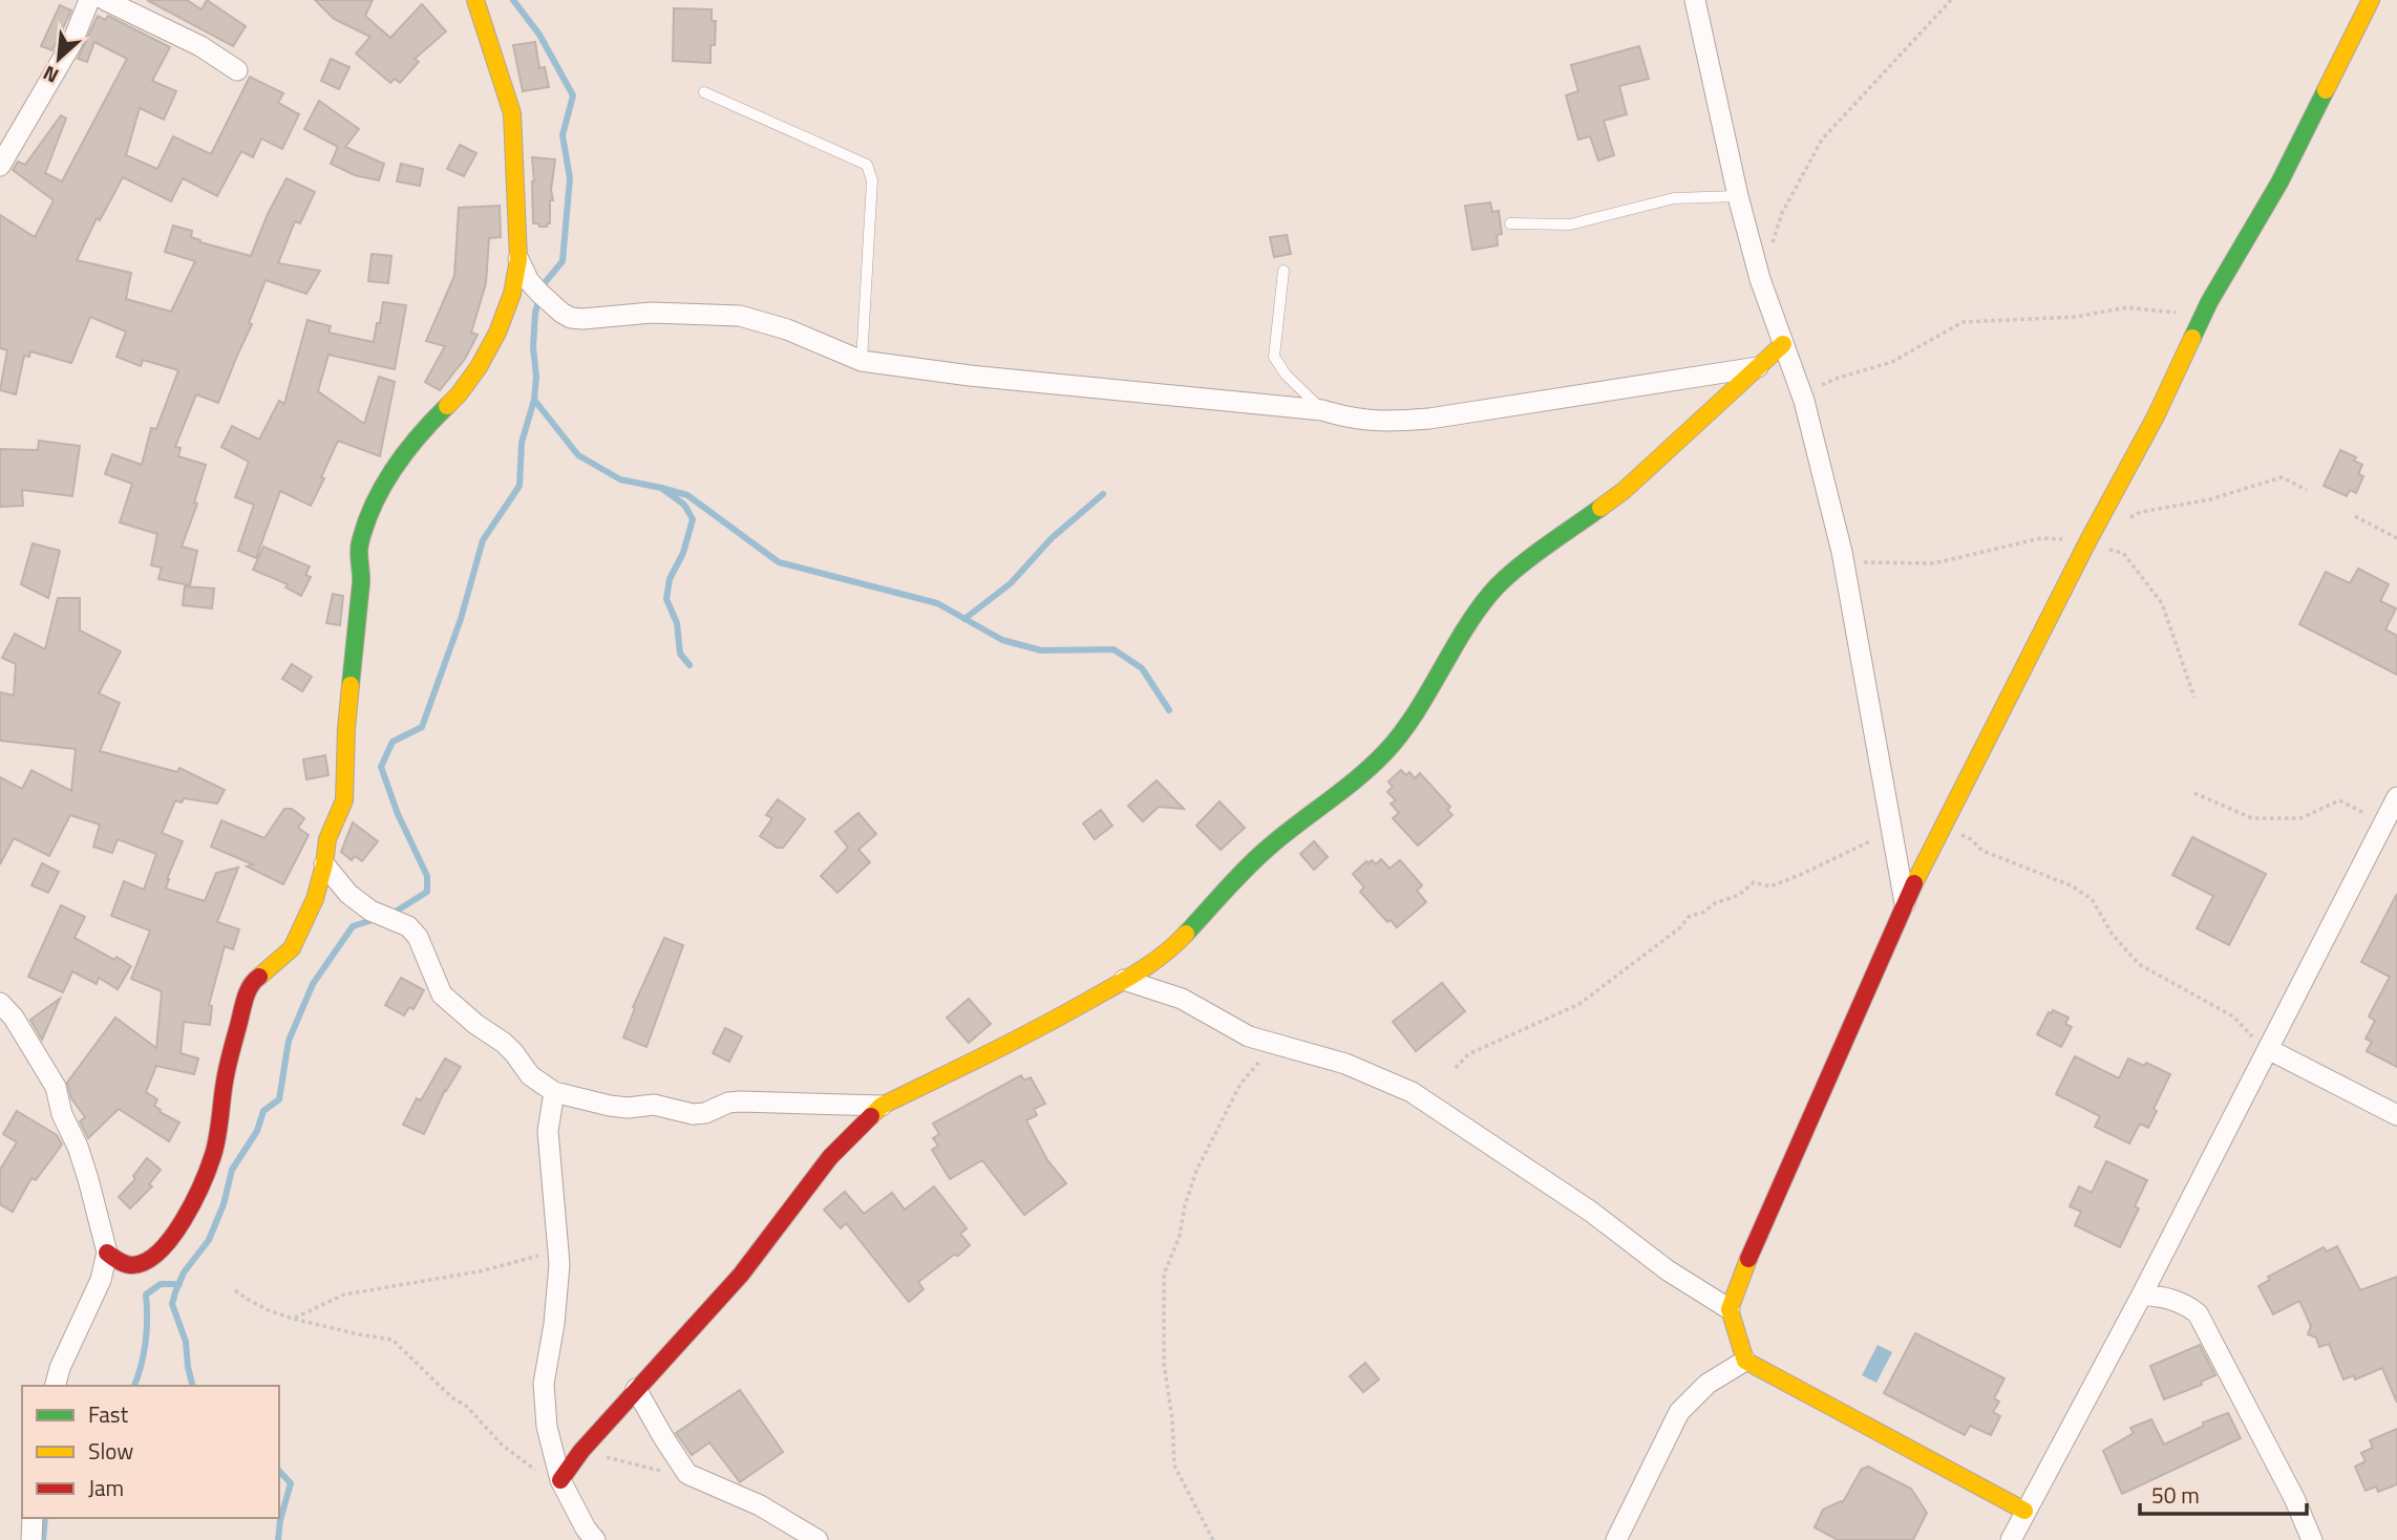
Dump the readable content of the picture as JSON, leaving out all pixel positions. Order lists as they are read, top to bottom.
{
  "legend": ["Fast", "Slow", "Jam"],
  "scale_bar": "50 m",
  "north": "bottom left"
}
